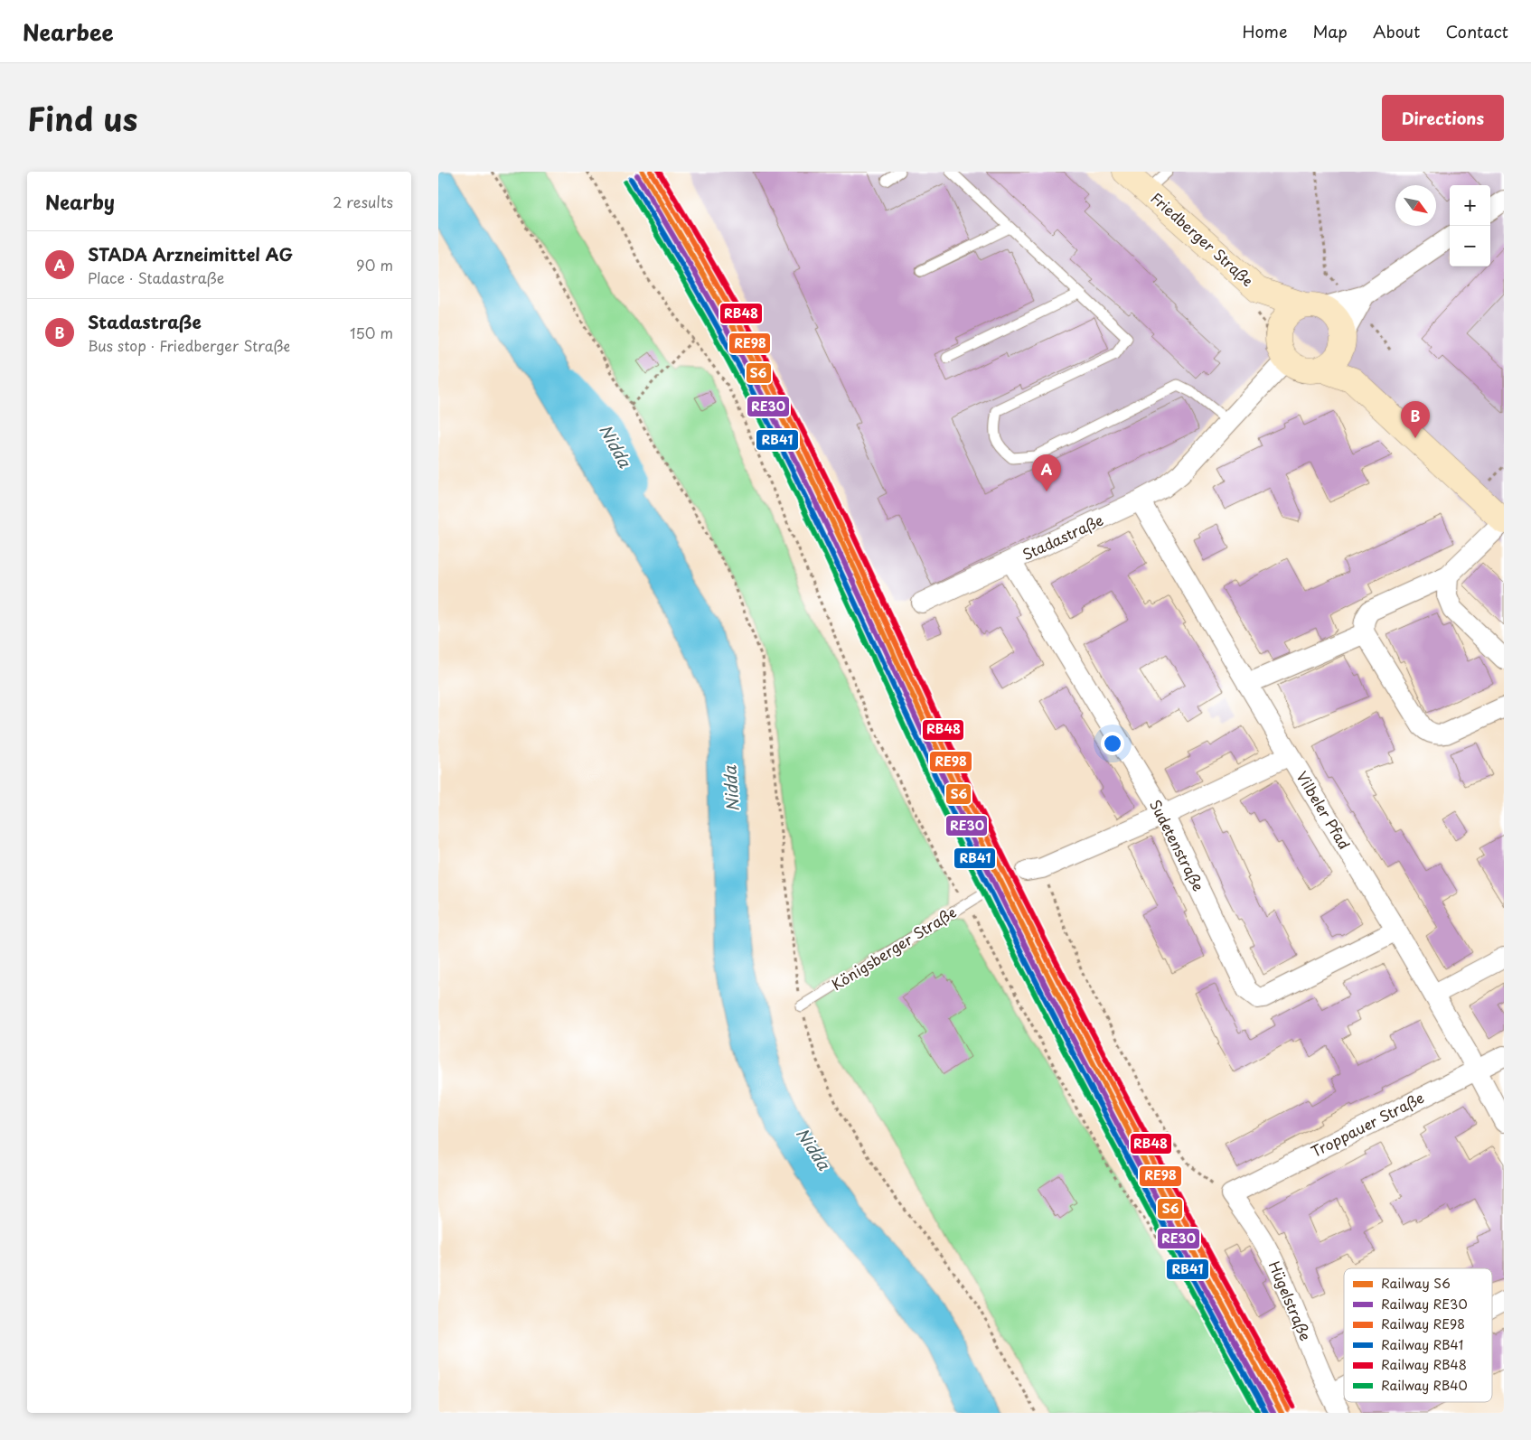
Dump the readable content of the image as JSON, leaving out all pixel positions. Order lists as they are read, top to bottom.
{
  "streets": {
    "street": [
      "Friedberger Straße",
      "Stadastraße",
      "Vilbeler Pfad",
      "Sudetenstraße",
      "Troppauer Straße",
      "Hügelstraße"
    ],
    "lane": ["Königsberger Straße"]
  },
  "crossings": [
    ["Friedberger Straße", "Stadastraße"],
    ["Stadastraße", "Vilbeler Pfad"],
    ["Stadastraße", "Sudetenstraße"],
    ["Vilbeler Pfad", "Sudetenstraße"],
    ["Vilbeler Pfad", "Troppauer Straße"],
    ["Troppauer Straße", "Hügelstraße"]
  ],
  "water": ["Nidda"],
  "lines": [
    "rail line S6",
    "rail line RE98",
    "rail line RB48",
    "rail line RE30",
    "rail line RB41",
    "rail line RB40"
  ],
  "legend": [
    "Railway S6",
    "Railway RE30",
    "Railway RE98",
    "Railway RB41",
    "Railway RB48",
    "Railway RB40"
  ],
  "north": "bottom right",
  "page": {
    "header": "Nearbee",
    "nav": [
      "Home",
      "Map",
      "About",
      "Contact"
    ],
    "title": "Find us",
    "buttons": "Directions",
    "heading": ["Nearby", "2 results"],
    "map_buttons": ["+", "−"],
    "list": [
      {
        "mark": "A",
        "name": "STADA Arzneimittel AG",
        "note": "Place · Stadastraße",
        "value": "90 m"
      },
      {
        "mark": "B",
        "name": "Stadastraße",
        "note": "Bus stop · Friedberger Straße",
        "value": "150 m"
      }
    ],
    "pins": ["B", "A"]
  }
}
